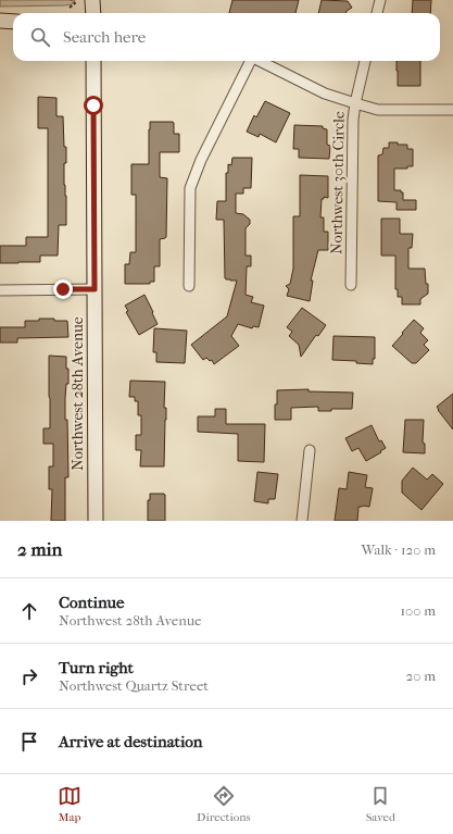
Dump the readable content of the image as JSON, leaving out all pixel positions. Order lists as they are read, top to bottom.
{
  "streets": {
    "street": ["Northwest 30th Circle", "Northwest 28th Avenue"]
  },
  "page": {
    "search": "Search here",
    "heading": ["2 min", "Walk · 120 m"],
    "list": [
      ["Continue", "Northwest 28th Avenue", "100 m"],
      ["Turn right", "Northwest Quartz Street", "20 m"],
      "Arrive at destination"
    ],
    "nav": ["Map", "Directions", "Saved"]
  }
}
